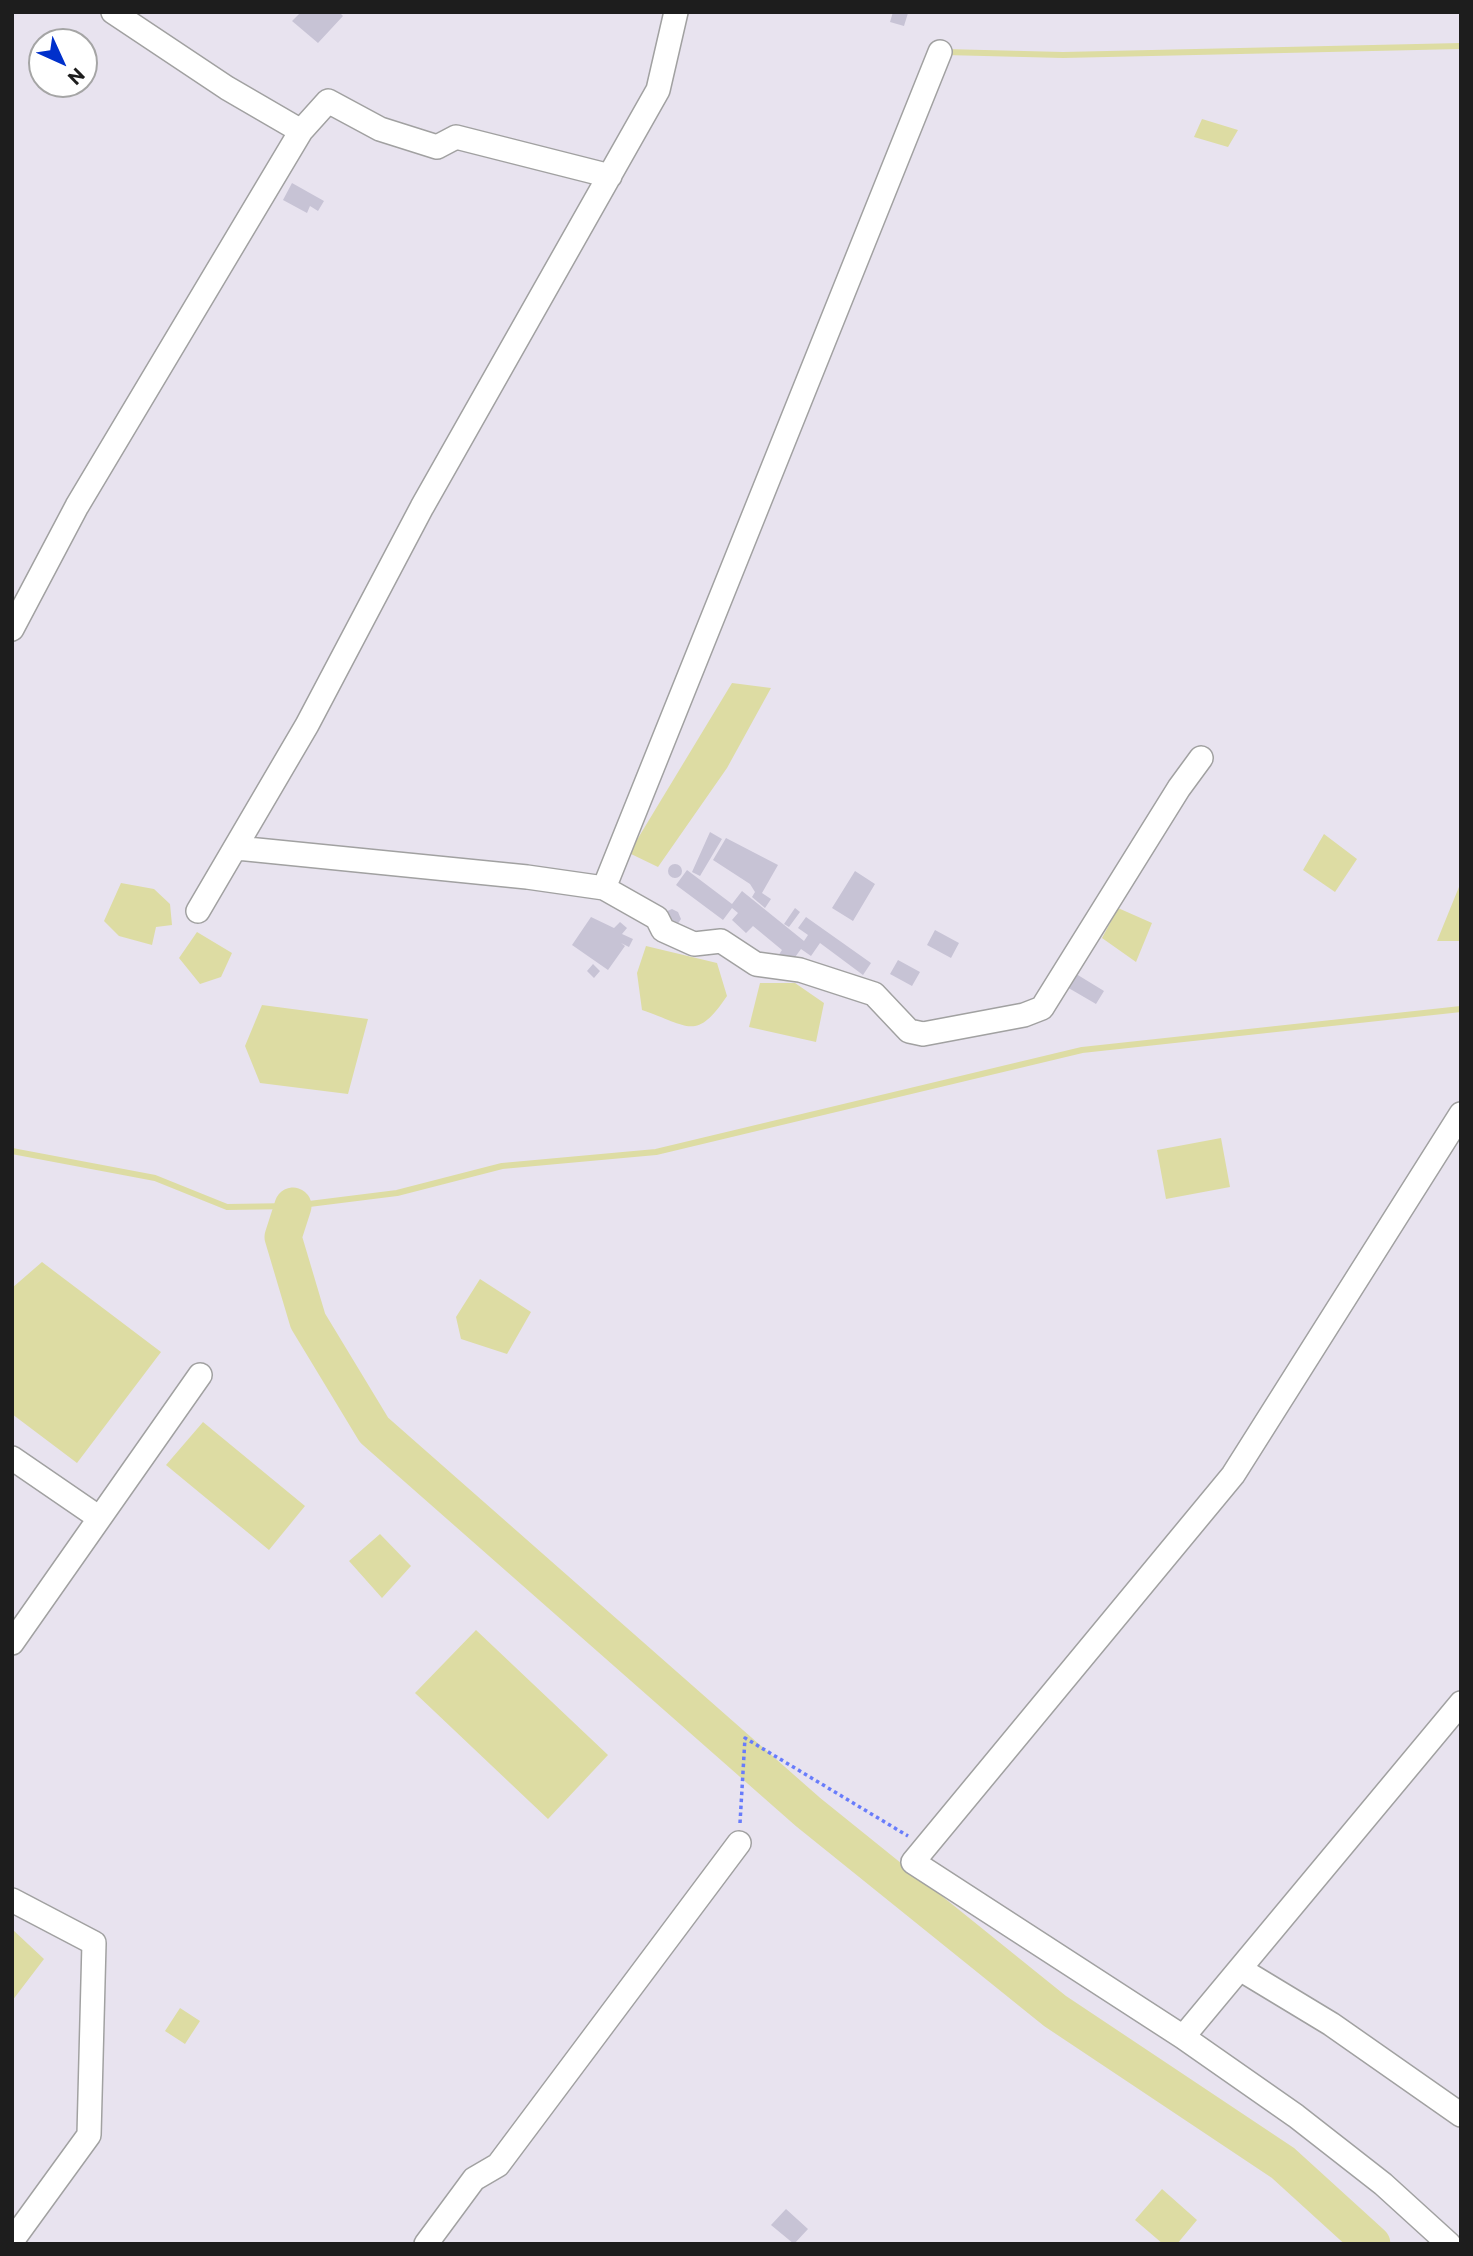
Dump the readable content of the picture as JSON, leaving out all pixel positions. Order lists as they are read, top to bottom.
{
  "north": "bottom right"
}
